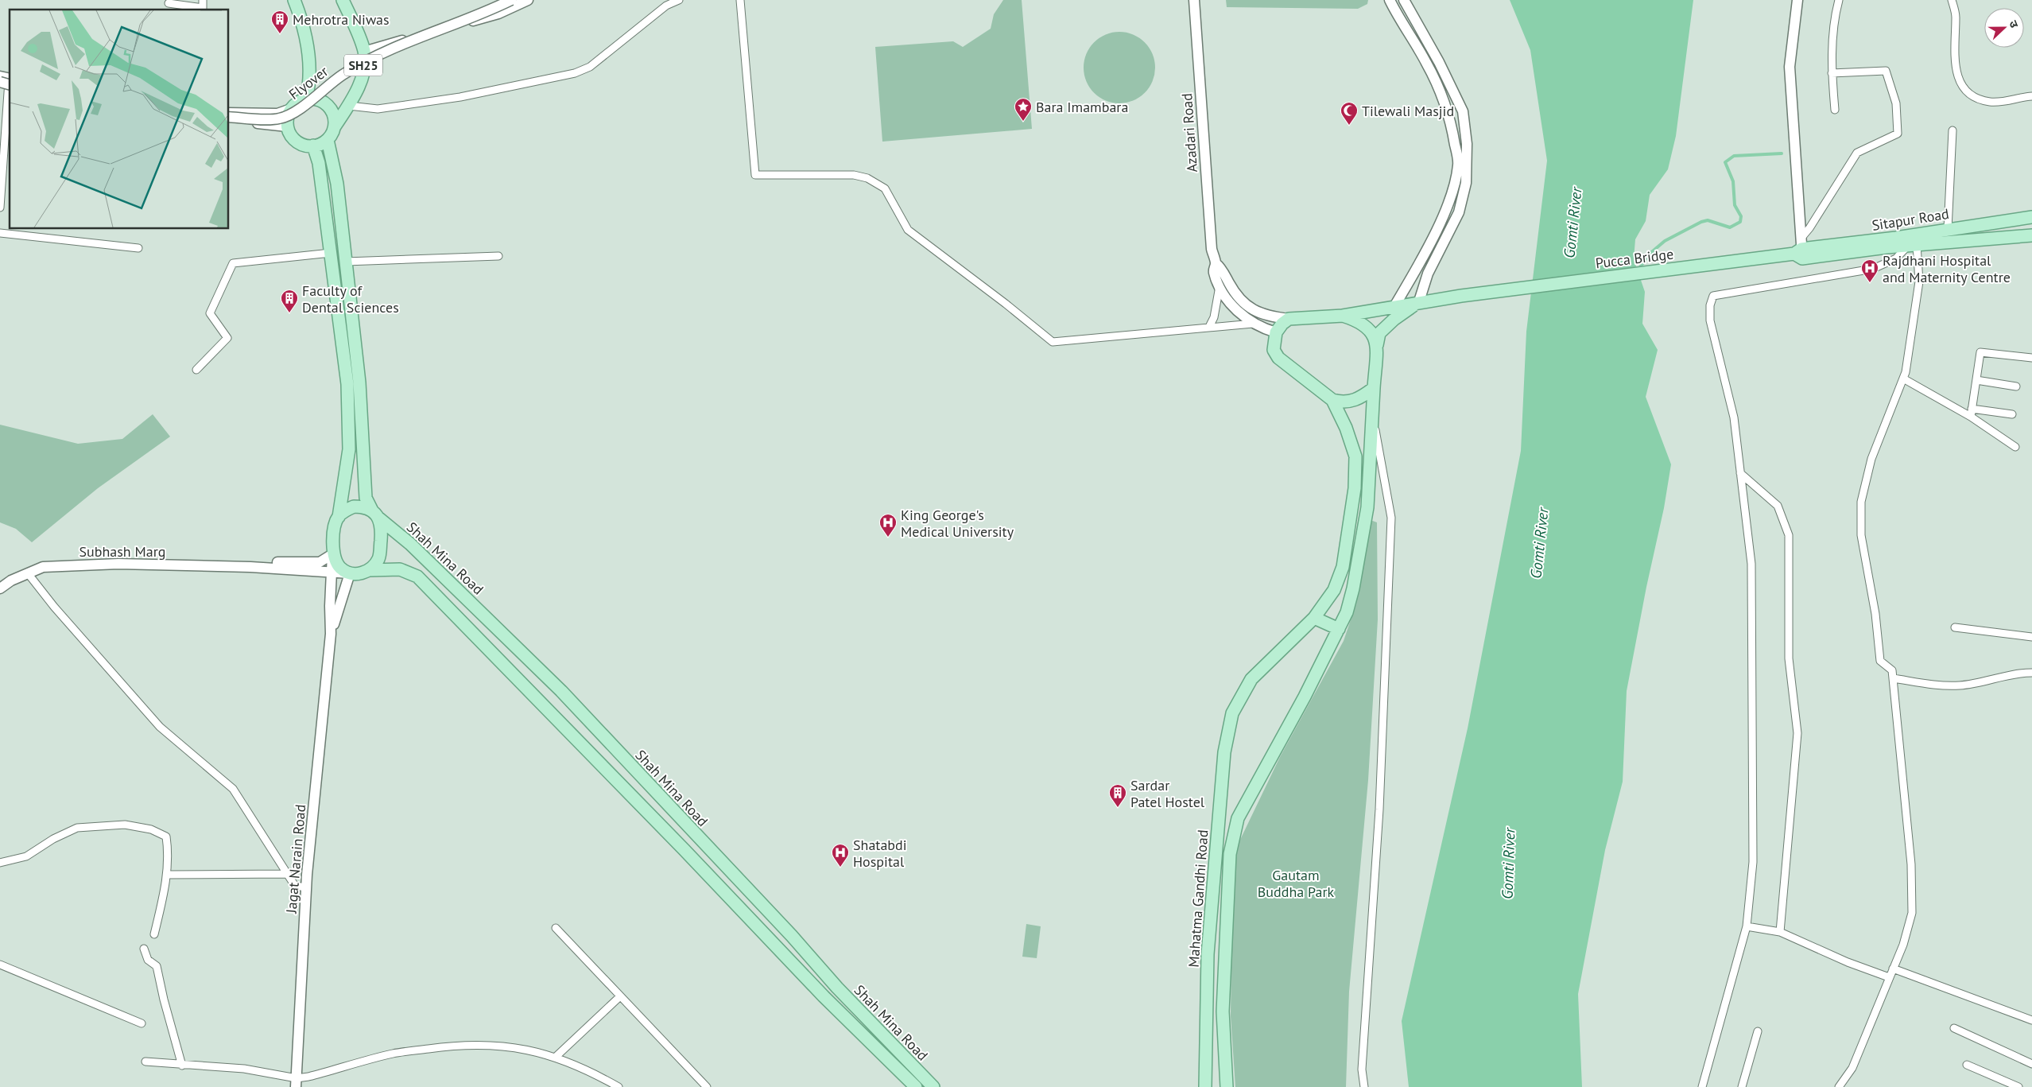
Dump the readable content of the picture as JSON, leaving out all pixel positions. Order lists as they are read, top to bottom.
{
  "streets": {
    "main road": [
      "SH25",
      "Flyover",
      "Azadari Road",
      "Sitapur Road",
      "Pucca Bridge",
      "Subhash Marg",
      "Shah Mina Road",
      "Jagat Narain Road",
      "Mahatma Gandhi Road"
    ]
  },
  "crossings": [
    ["Sitapur Road", "Pucca Bridge"],
    ["Subhash Marg", "Shah Mina Road"],
    ["Subhash Marg", "Jagat Narain Road"],
    ["Shah Mina Road", "Jagat Narain Road"]
  ],
  "water": ["Gomti River"],
  "parks": ["Gautam Buddha Park"],
  "places": {
    "building": ["Mehrotra Niwas", "Faculty of Dental Sciences", "Sardar Patel Hostel"],
    "place": ["Bara Imambara"],
    "mosque": ["Tilewali Masjid"],
    "hospital": ["Rajdhani Hospital and Maternity Centre", "King George's Medical University", "Shatabdi Hospital"]
  },
  "north": "right"
}
